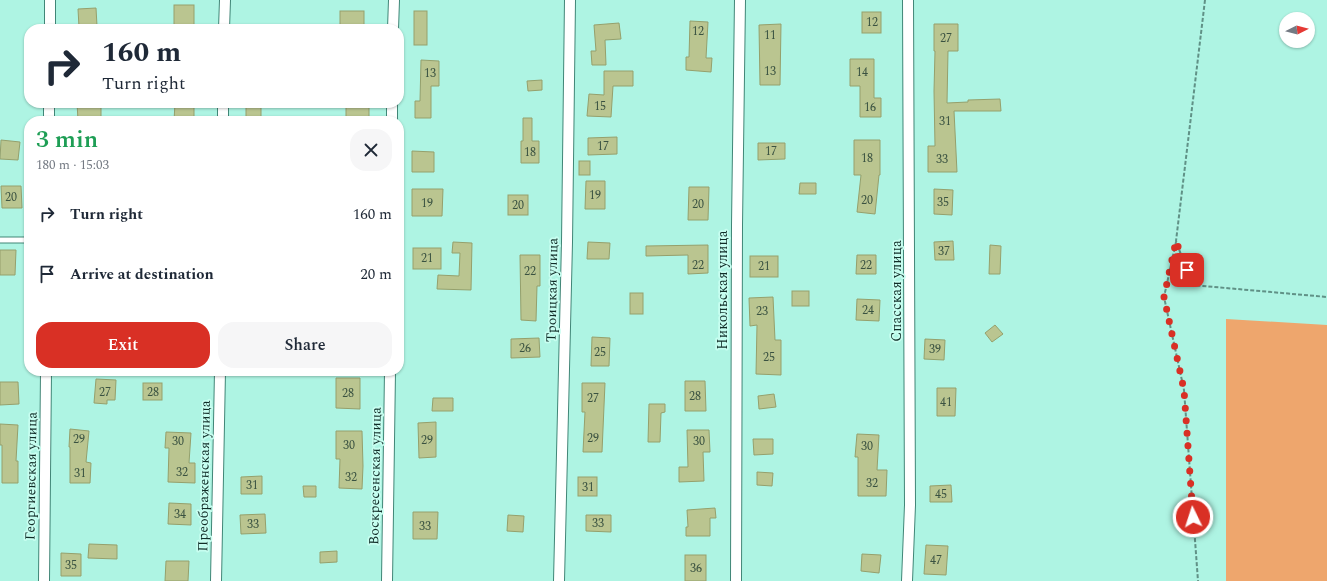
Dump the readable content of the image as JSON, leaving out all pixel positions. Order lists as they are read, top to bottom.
{
  "streets": {
    "street": [
      "Троицкая улица",
      "Никольская улица",
      "Спасская улица",
      "Георгиевская улица",
      "Преображенская улица",
      "Воскресенская улица"
    ]
  },
  "house_numbers": [
    "12",
    "12",
    "11",
    "27",
    "13",
    "14",
    "13",
    "15",
    "16",
    "31",
    "17",
    "17",
    "18",
    "18",
    "33",
    "19",
    "20",
    "20",
    "35",
    "19",
    "20",
    "20",
    "37",
    "21",
    "22",
    "22",
    "21",
    "22",
    "24",
    "23",
    "26",
    "39",
    "25",
    "25",
    "27",
    "28",
    "28",
    "28",
    "27",
    "41",
    "29",
    "29",
    "29",
    "30",
    "30",
    "30",
    "30",
    "32",
    "31",
    "32",
    "32",
    "31",
    "31",
    "45",
    "34",
    "33",
    "33",
    "33",
    "47",
    "35",
    "36"
  ],
  "north": "right",
  "page": {
    "turn": ["160 m", "Turn right"],
    "heading": ["3 min", "180 m · 15:03"],
    "list": [
      {
        "name": "Turn right",
        "value": "160 m"
      },
      {
        "name": "Arrive at destination",
        "value": "20 m"
      }
    ],
    "buttons": ["Exit", "Share"]
  }
}
